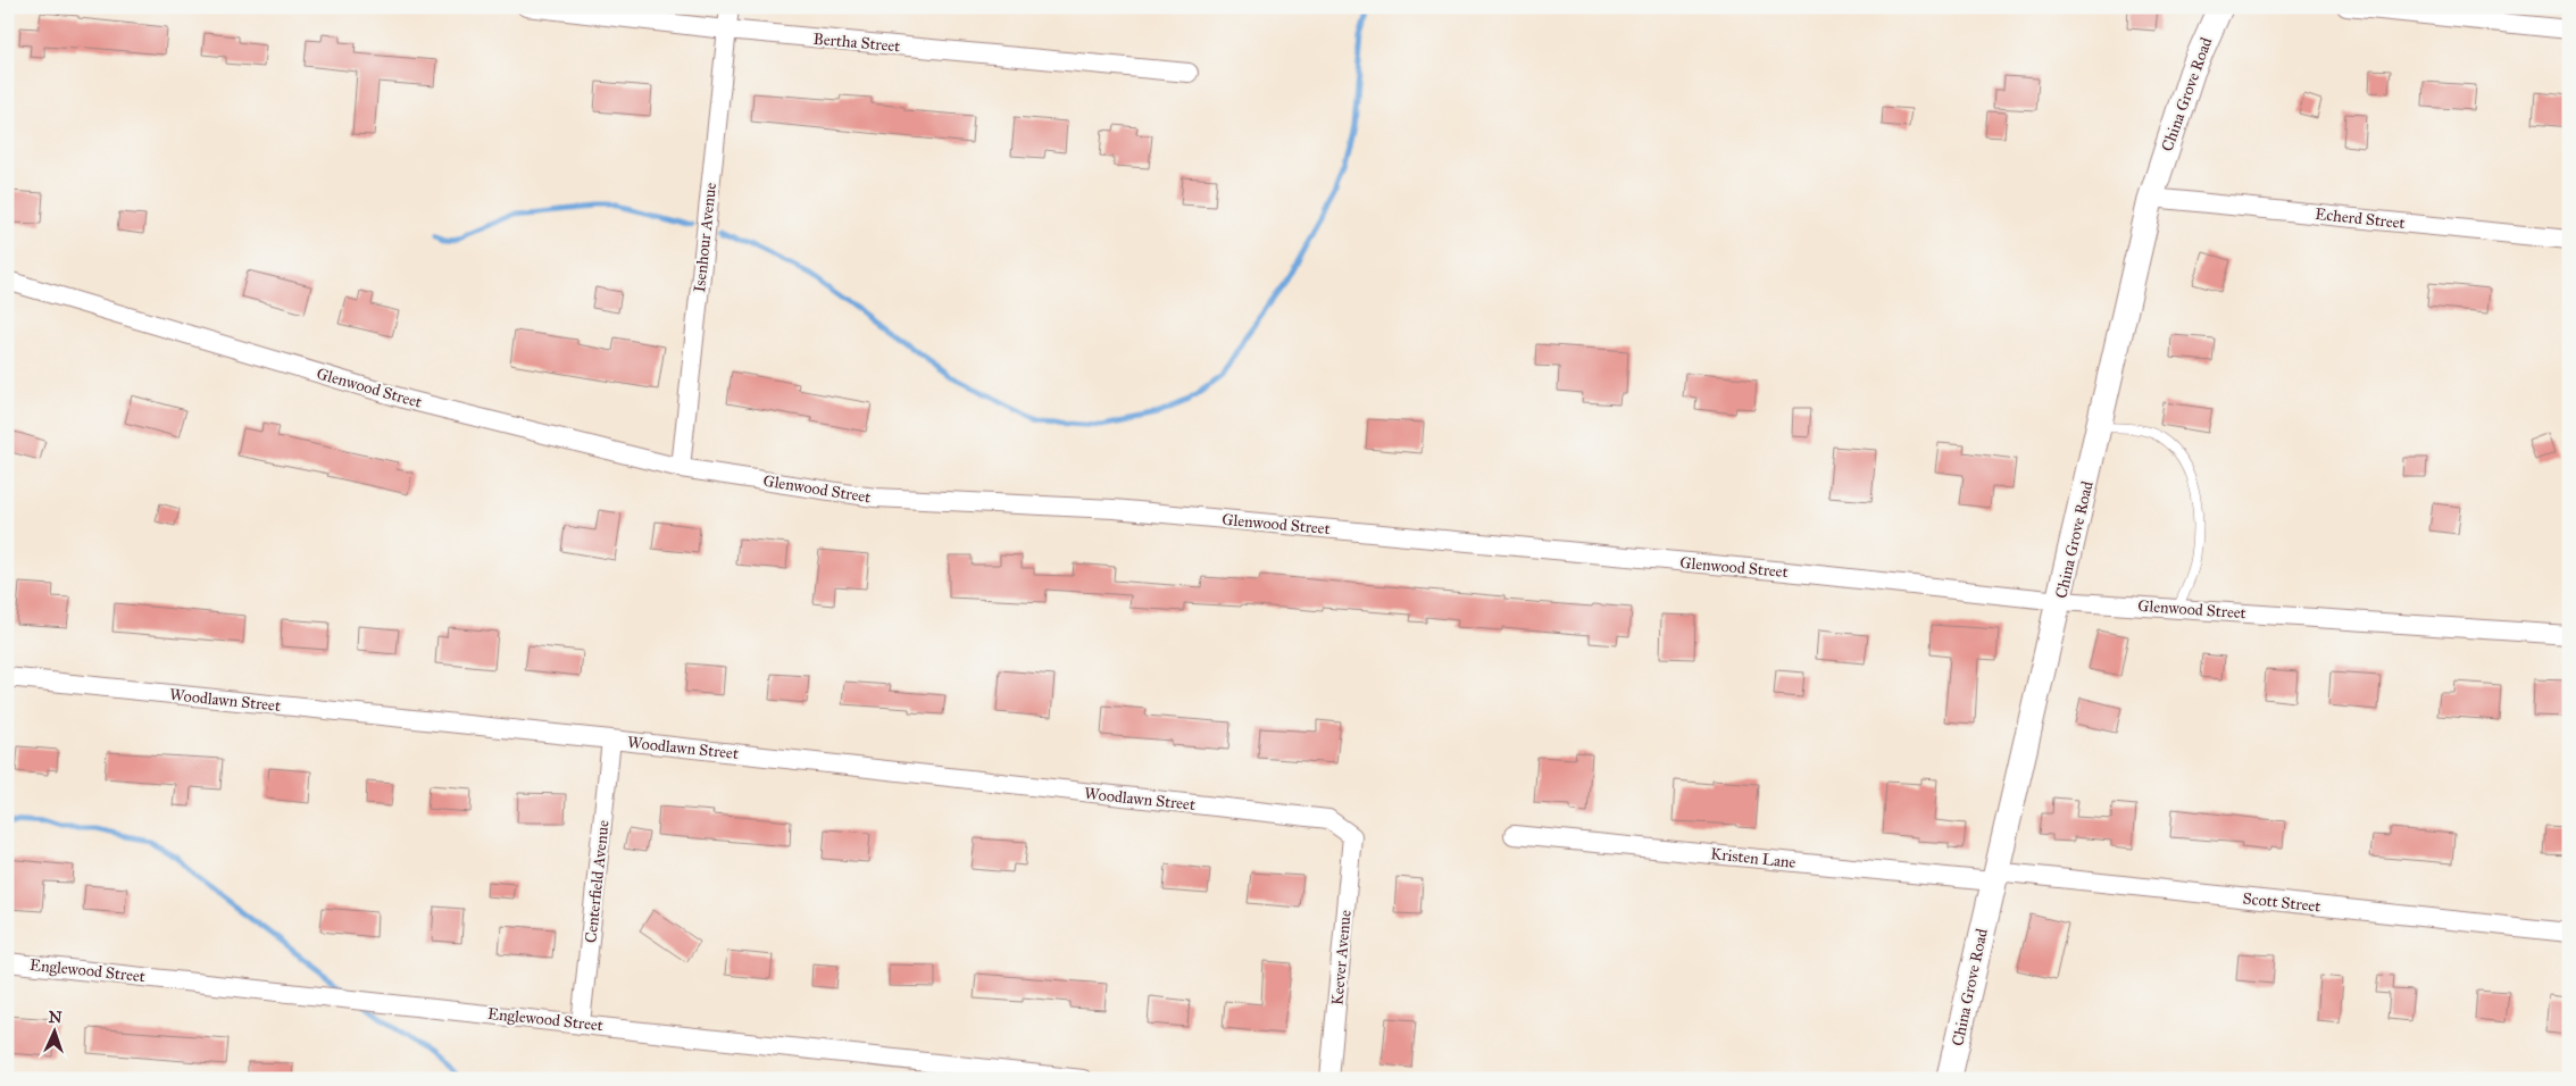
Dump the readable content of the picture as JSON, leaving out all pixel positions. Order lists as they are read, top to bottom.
{
  "streets": {
    "street": [
      "Bertha Street",
      "China Grove Road",
      "Echerd Street",
      "Isenhour Avenue",
      "Glenwood Street",
      "Woodlawn Street",
      "Kristen Lane",
      "Centerfield Avenue",
      "Scott Street",
      "Keever Avenue",
      "Englewood Street"
    ]
  },
  "crossings": [
    ["Bertha Street", "Isenhour Avenue"],
    ["China Grove Road", "Echerd Street"],
    ["China Grove Road", "Glenwood Street"],
    ["China Grove Road", "Kristen Lane"],
    ["China Grove Road", "Scott Street"],
    ["Isenhour Avenue", "Glenwood Street"],
    ["Woodlawn Street", "Centerfield Avenue"],
    ["Woodlawn Street", "Keever Avenue"],
    ["Kristen Lane", "Scott Street"],
    ["Centerfield Avenue", "Englewood Street"]
  ],
  "north": "top"
}
